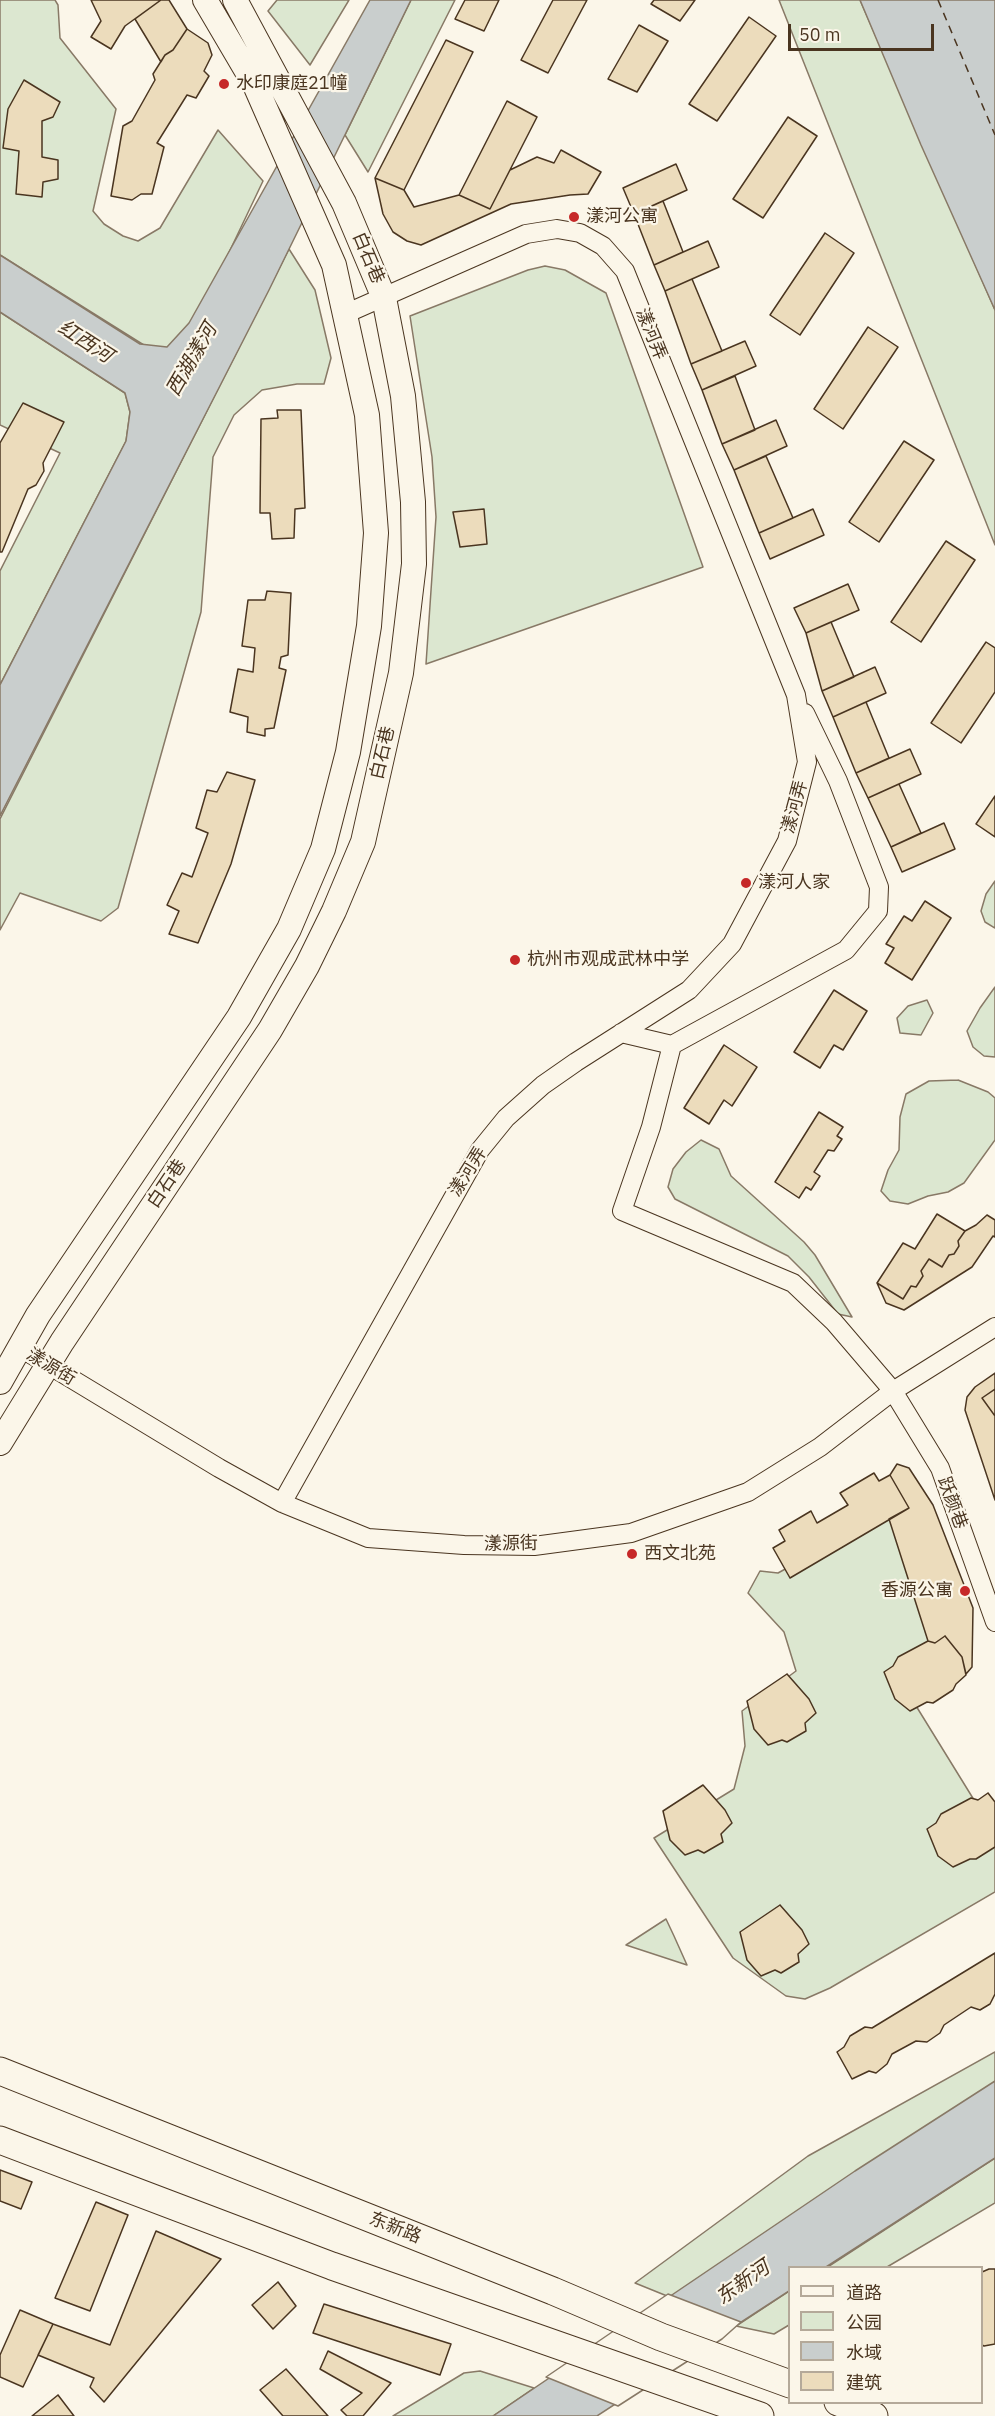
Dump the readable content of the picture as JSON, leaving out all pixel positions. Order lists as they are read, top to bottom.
{
  "streets": {
    "main road": ["白石巷", "东新路"],
    "street": ["漾河弄", "漾源街", "跃颜巷"]
  },
  "crossings": [
    ["白石巷", "漾河弄"],
    ["白石巷", "漾源街"],
    ["漾河弄", "漾源街"],
    ["漾源街", "跃颜巷"]
  ],
  "water": ["红西河", "西湖漾河", "东新河"],
  "places": [
    "水印康庭21幢",
    "漾河公寓",
    "漾河人家",
    "杭州市观成武林中学",
    "西文北苑",
    "香源公寓"
  ],
  "legend": [
    "道路",
    "公园",
    "水域",
    "建筑"
  ],
  "scale_bar": "50 m"
}
